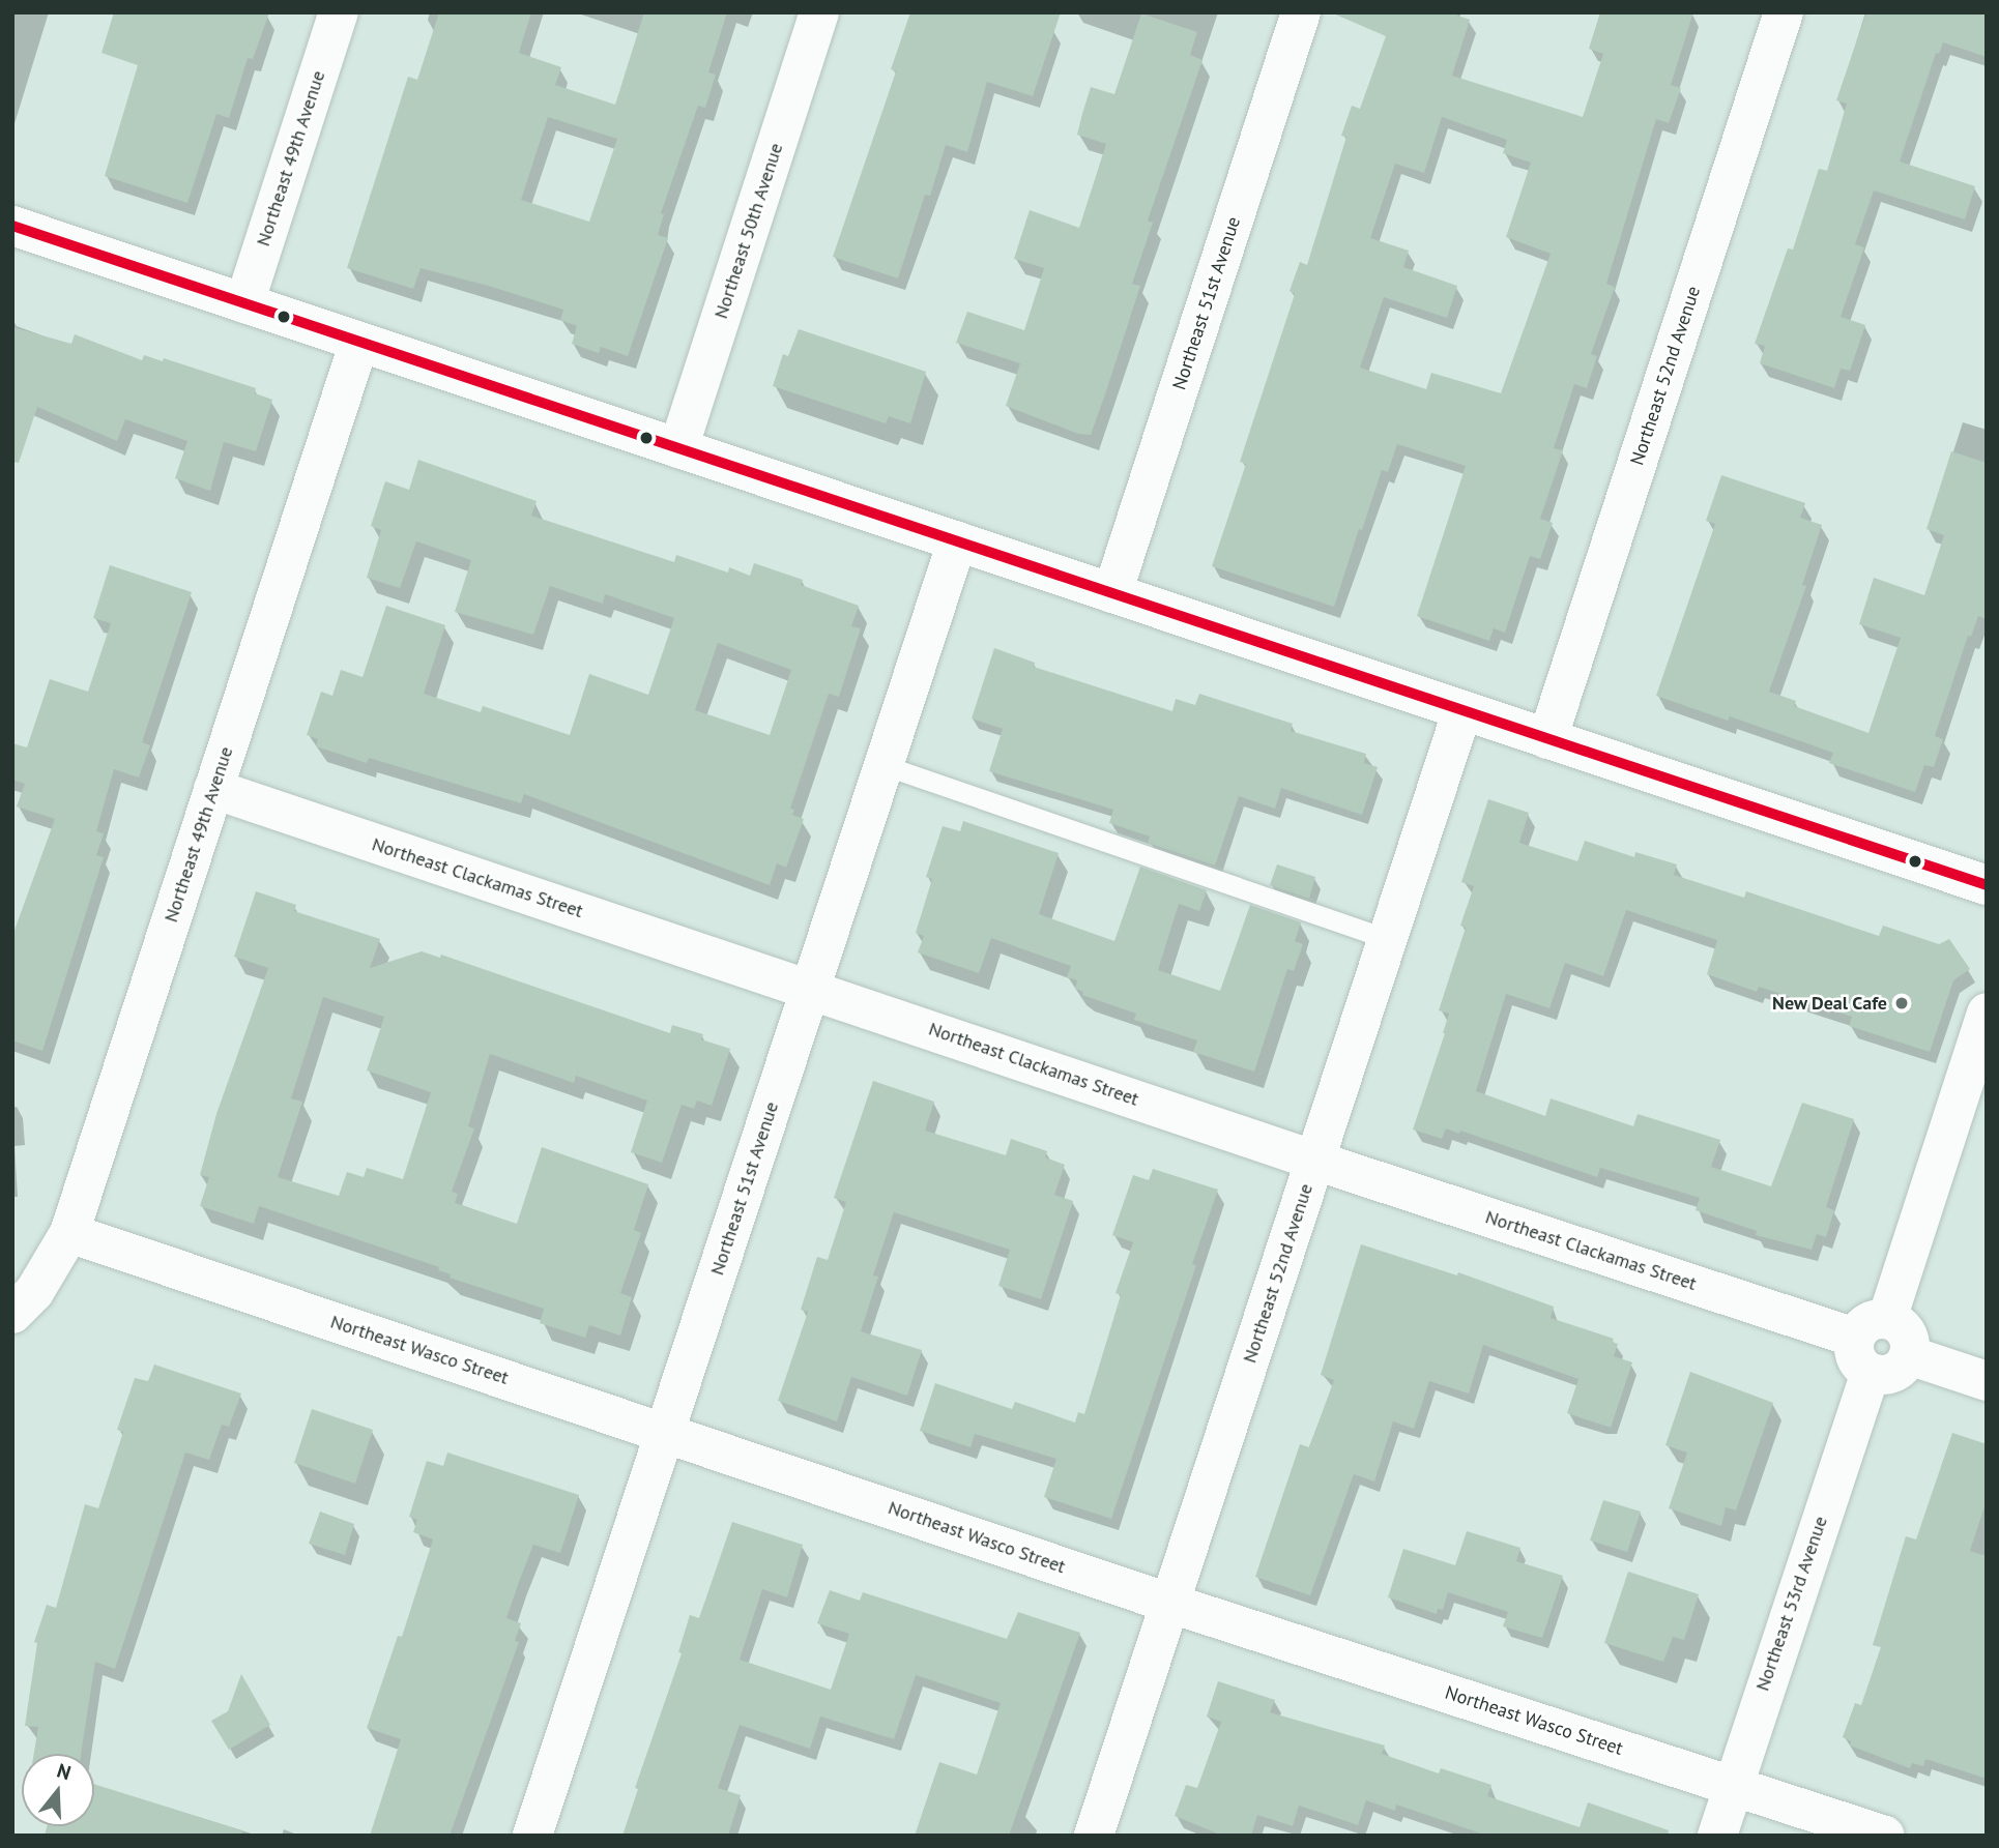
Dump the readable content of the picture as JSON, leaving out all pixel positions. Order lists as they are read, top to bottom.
{
  "streets": {
    "street": [
      "Northeast 49th Avenue",
      "Northeast 50th Avenue",
      "Northeast 51st Avenue",
      "Northeast 52nd Avenue",
      "Northeast Clackamas Street",
      "Northeast Wasco Street",
      "Northeast 53rd Avenue"
    ]
  },
  "crossings": [
    ["Northeast 49th Avenue", "Northeast Clackamas Street"],
    ["Northeast 49th Avenue", "Northeast Wasco Street"],
    ["Northeast 51st Avenue", "Northeast Clackamas Street"],
    ["Northeast 51st Avenue", "Northeast Wasco Street"],
    ["Northeast 52nd Avenue", "Northeast Clackamas Street"],
    ["Northeast 52nd Avenue", "Northeast Wasco Street"],
    ["Northeast Clackamas Street", "Northeast 53rd Avenue"],
    ["Northeast Wasco Street", "Northeast 53rd Avenue"]
  ],
  "places": ["New Deal Cafe"],
  "north": "top"
}
